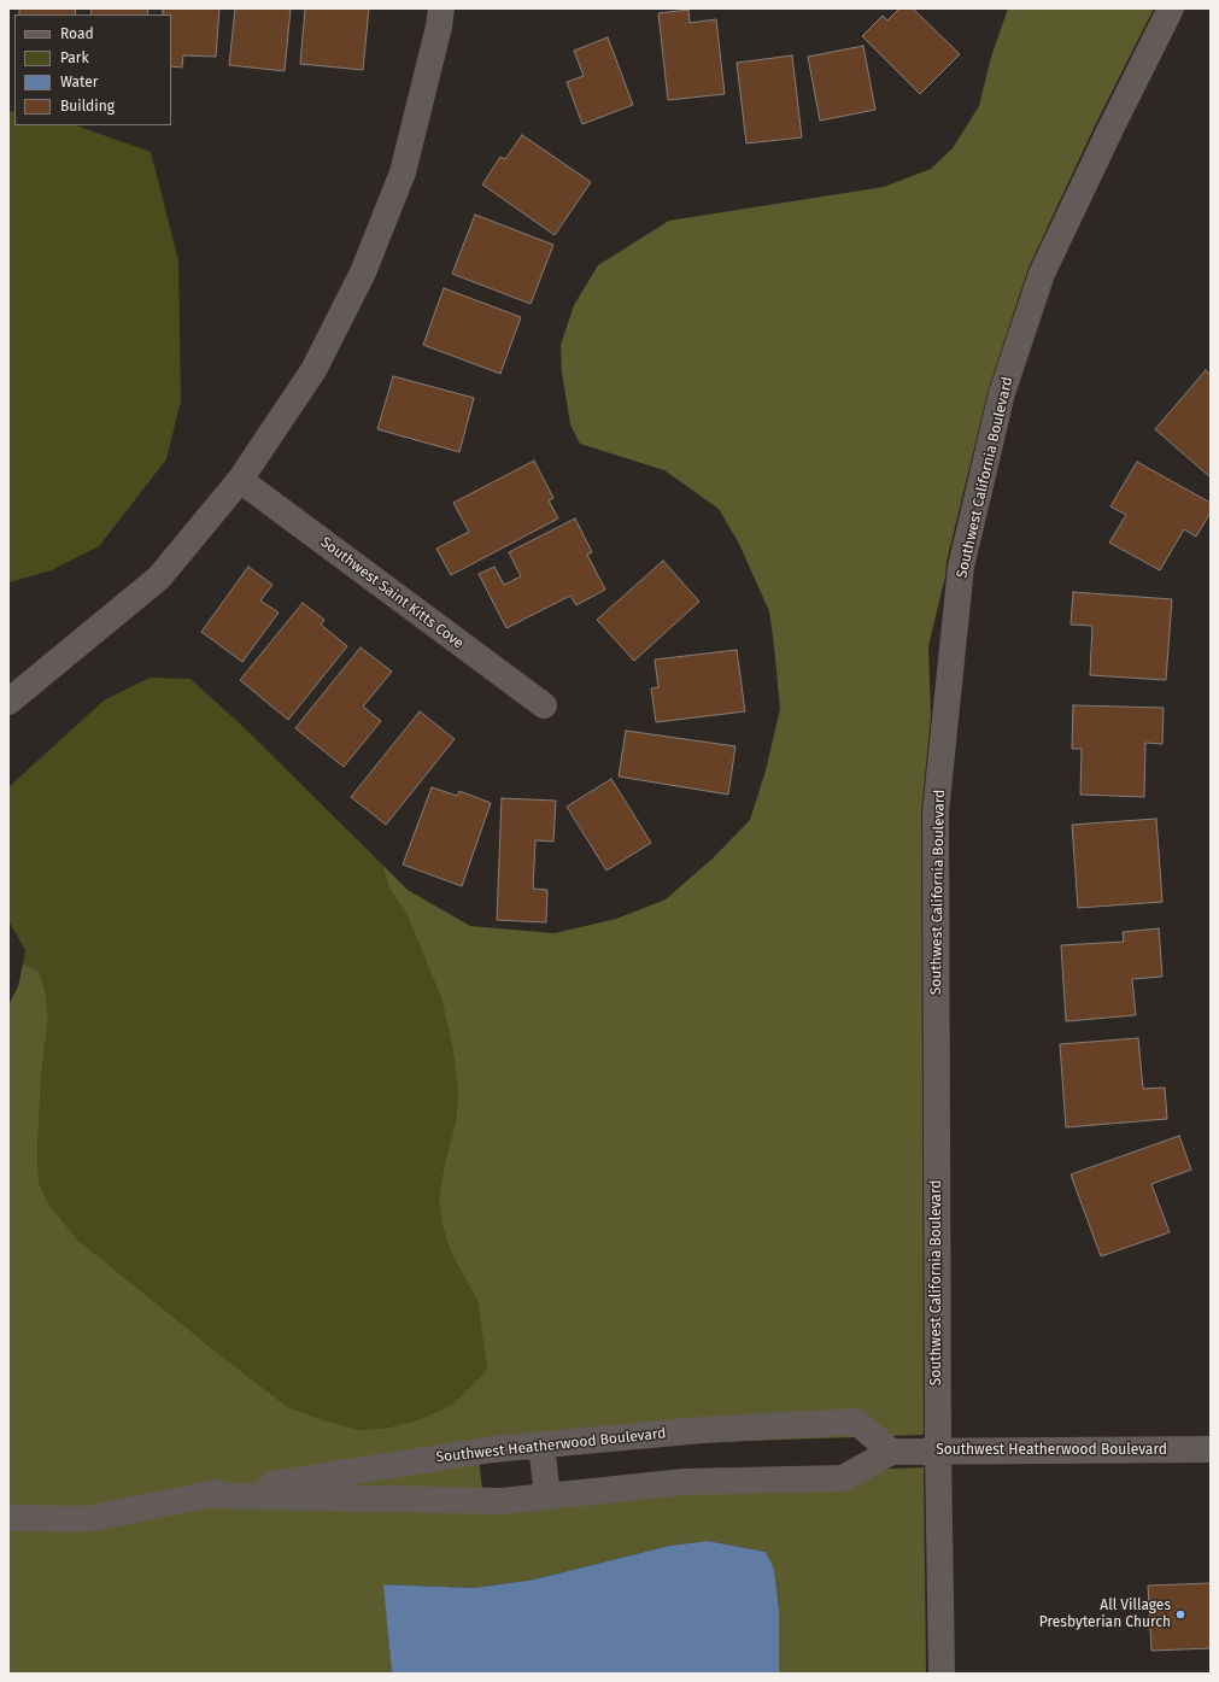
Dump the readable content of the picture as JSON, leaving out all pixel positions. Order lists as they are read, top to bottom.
{
  "streets": {
    "street": ["Southwest California Boulevard", "Southwest Saint Kitts Cove", "Southwest Heatherwood Boulevard"]
  },
  "crossings": [
    ["Southwest California Boulevard", "Southwest Heatherwood Boulevard"]
  ],
  "places": ["All Villages Presbyterian Church"],
  "legend": [
    "Road",
    "Park",
    "Water",
    "Building"
  ]
}
